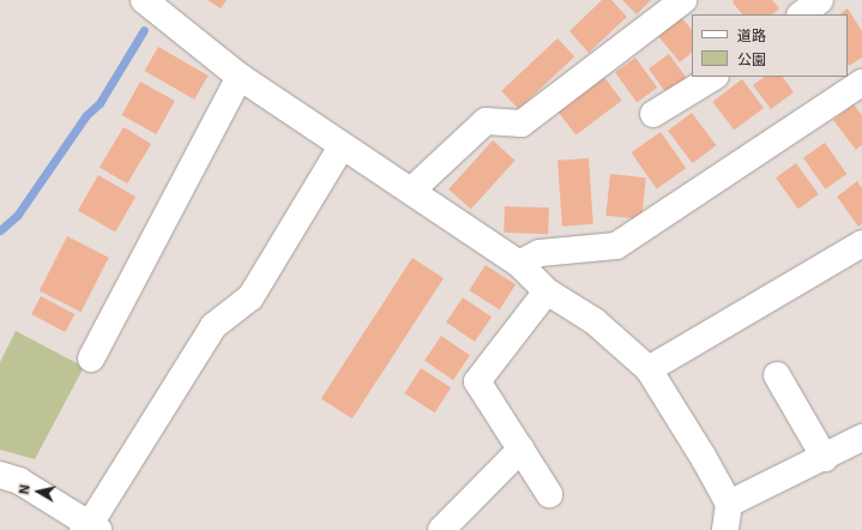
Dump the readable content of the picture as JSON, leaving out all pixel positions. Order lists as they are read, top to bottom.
{
  "legend": ["道路", "公園"],
  "north": "left"
}
